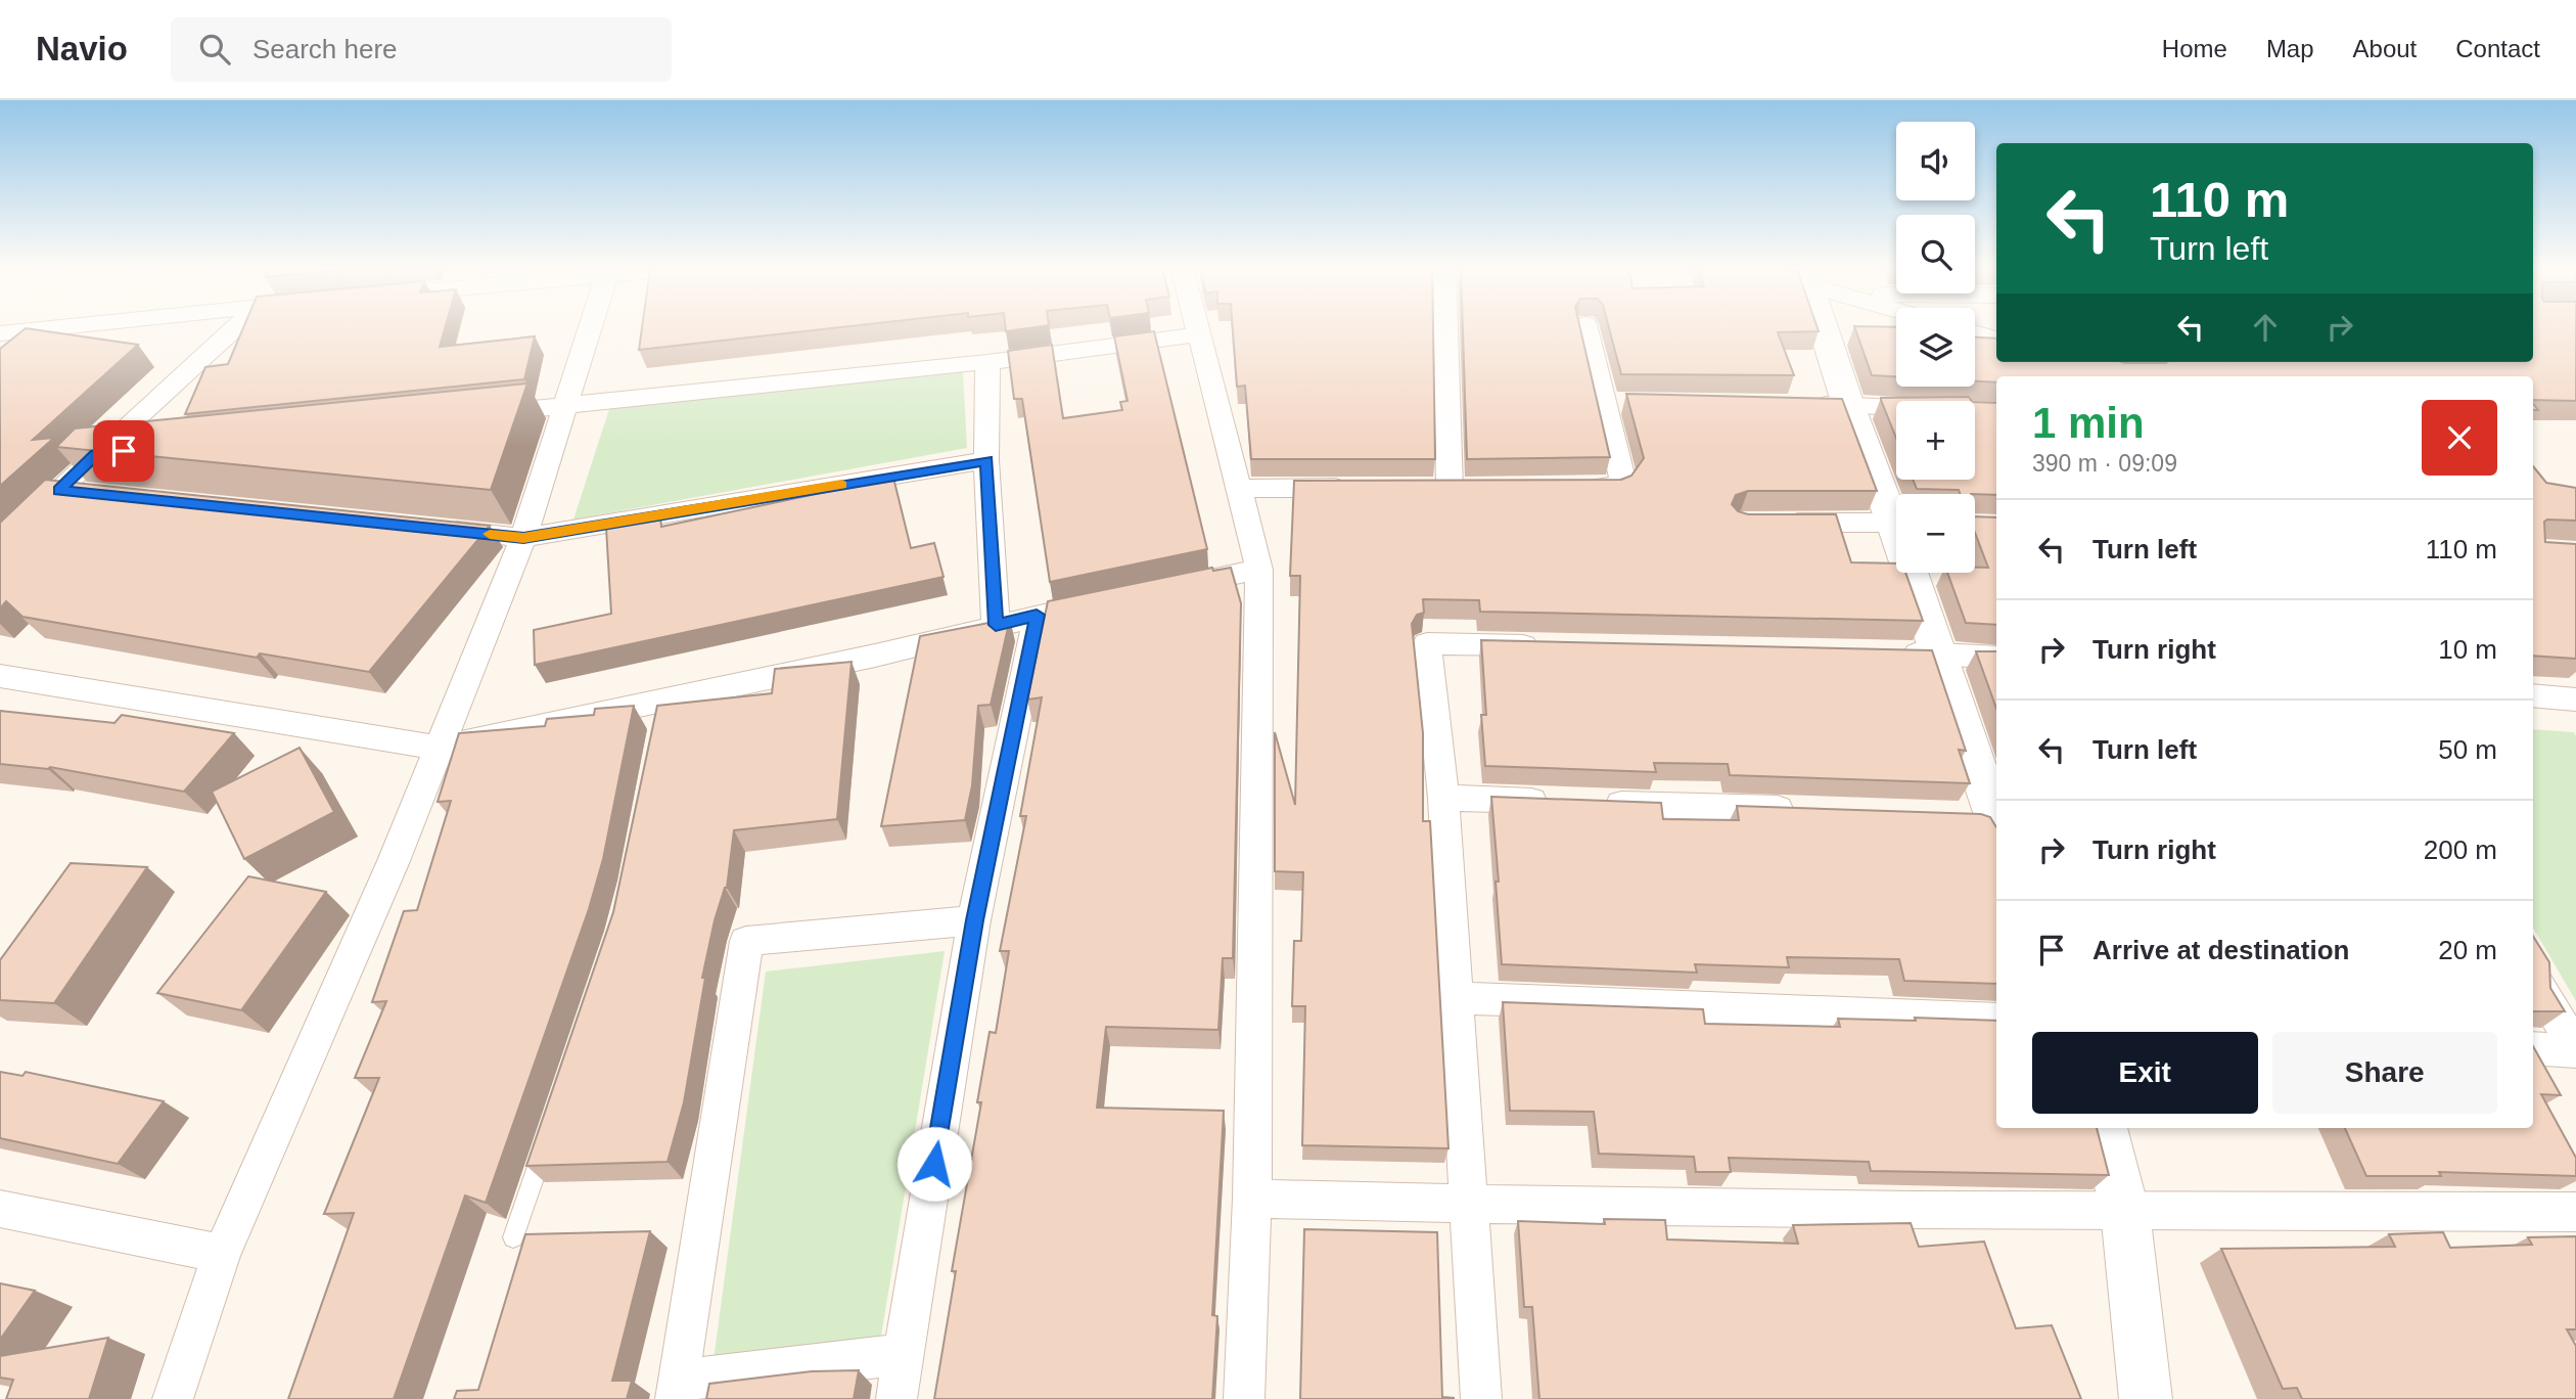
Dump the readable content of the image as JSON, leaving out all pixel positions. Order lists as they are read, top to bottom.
{
  "page": {
    "header": "Navio",
    "search": "Search here",
    "nav": [
      "Home",
      "Map",
      "About",
      "Contact"
    ],
    "map_buttons": ["+", "−"],
    "turn": ["110 m", "Turn left"],
    "heading": ["1 min", "390 m · 09:09"],
    "list": [
      {
        "name": "Turn left",
        "value": "110 m"
      },
      {
        "name": "Turn right",
        "value": "10 m"
      },
      {
        "name": "Turn left",
        "value": "50 m"
      },
      {
        "name": "Turn right",
        "value": "200 m"
      },
      {
        "name": "Arrive at destination",
        "value": "20 m"
      }
    ],
    "buttons": ["Exit", "Share"]
  }
}
